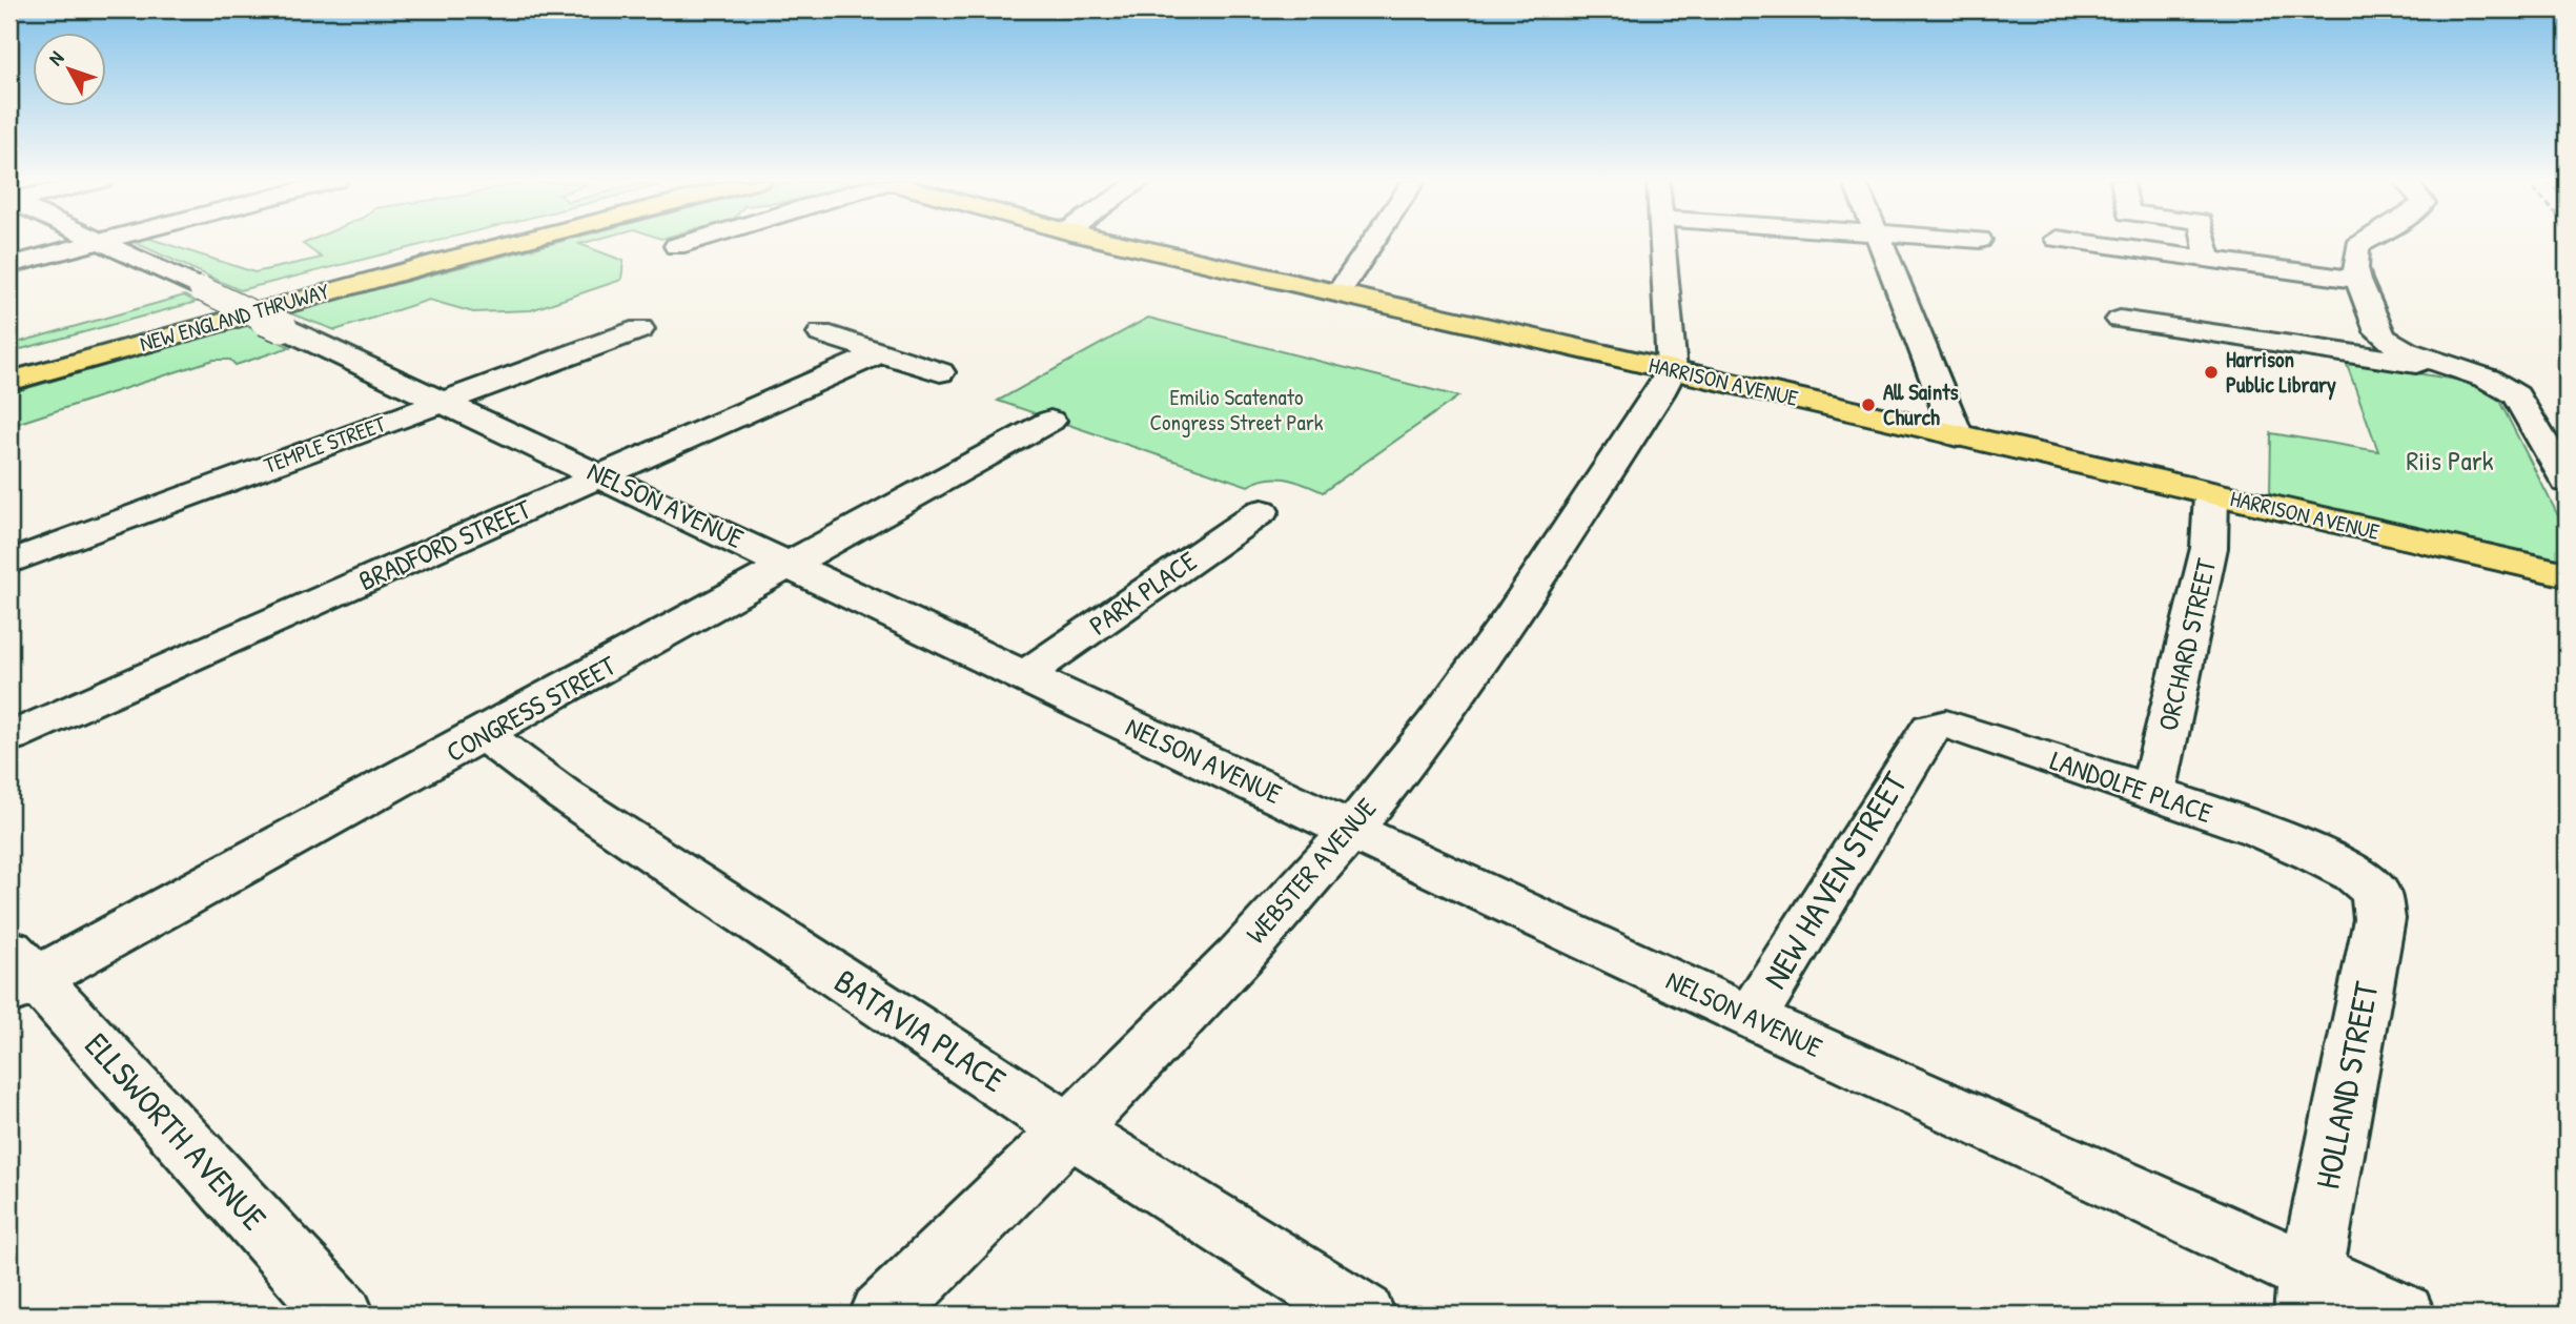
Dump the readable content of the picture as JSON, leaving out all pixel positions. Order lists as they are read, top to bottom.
{
  "streets": {
    "main road": ["NEW ENGLAND THRUWAY", "HARRISON AVENUE"],
    "street": [
      "TEMPLE STREET",
      "NELSON AVENUE",
      "BRADFORD STREET",
      "PARK PLACE",
      "ORCHARD STREET",
      "CONGRESS STREET",
      "LANDOLFE PLACE",
      "WEBSTER AVENUE",
      "NEW HAVEN STREET",
      "BATAVIA PLACE",
      "HOLLAND STREET",
      "ELLSWORTH AVENUE"
    ]
  },
  "crossings": [
    ["HARRISON AVENUE", "ORCHARD STREET"],
    ["HARRISON AVENUE", "WEBSTER AVENUE"],
    ["TEMPLE STREET", "NELSON AVENUE"],
    ["NELSON AVENUE", "BRADFORD STREET"],
    ["NELSON AVENUE", "PARK PLACE"],
    ["NELSON AVENUE", "CONGRESS STREET"],
    ["NELSON AVENUE", "WEBSTER AVENUE"],
    ["NELSON AVENUE", "NEW HAVEN STREET"],
    ["NELSON AVENUE", "HOLLAND STREET"],
    ["ORCHARD STREET", "LANDOLFE PLACE"],
    ["CONGRESS STREET", "BATAVIA PLACE"],
    ["CONGRESS STREET", "ELLSWORTH AVENUE"],
    ["LANDOLFE PLACE", "NEW HAVEN STREET"],
    ["LANDOLFE PLACE", "HOLLAND STREET"],
    ["WEBSTER AVENUE", "BATAVIA PLACE"]
  ],
  "parks": ["Emilio Scatenato Congress Street Park", "Riis Park"],
  "places": ["Harrison Public Library", "All Saints Church"],
  "north": "top left"
}
